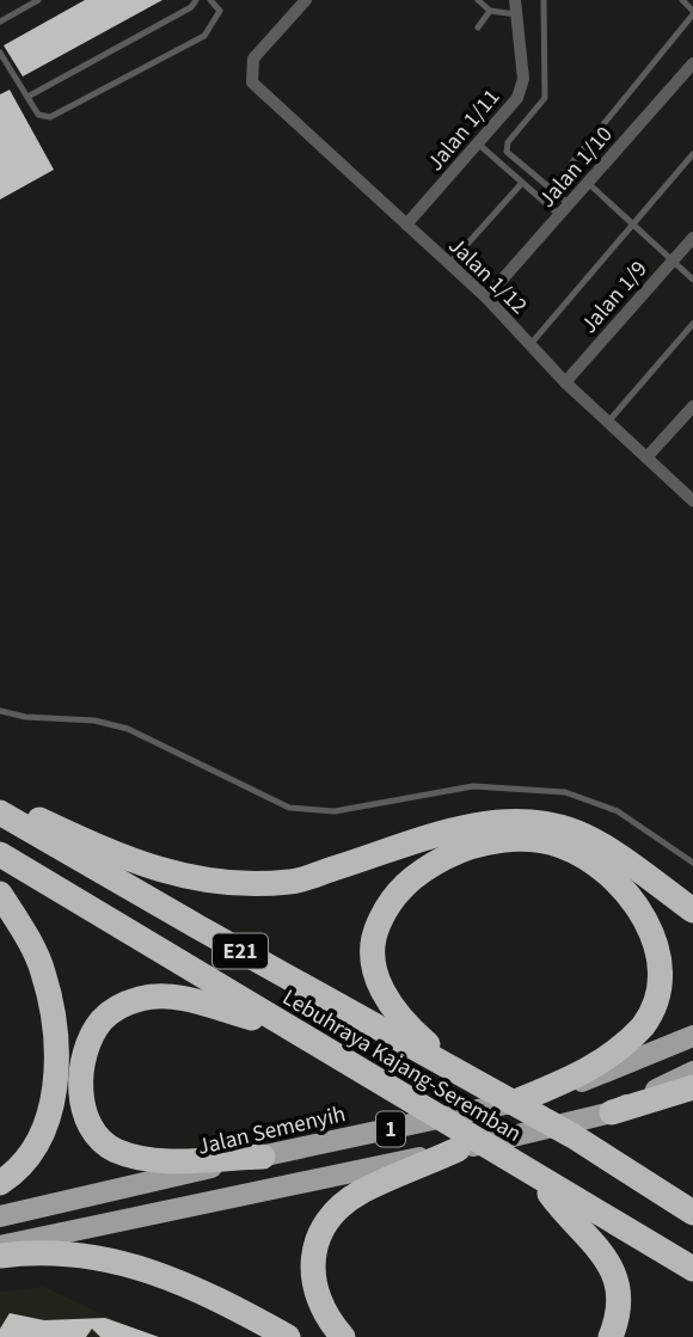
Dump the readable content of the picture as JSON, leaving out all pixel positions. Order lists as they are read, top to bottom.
{
  "streets": {
    "highway": ["E21", "Lebuhraya Kajang-Seremban"],
    "main road": ["Jalan Semenyih", "1"],
    "street": [
      "Jalan 1/11",
      "Jalan 1/10",
      "Jalan 1/12",
      "Jalan 1/9"
    ]
  },
  "crossings": [
    ["Jalan 1/11", "Jalan 1/12"],
    ["Jalan 1/10", "Jalan 1/12"],
    ["Jalan 1/12", "Jalan 1/9"]
  ]
}
